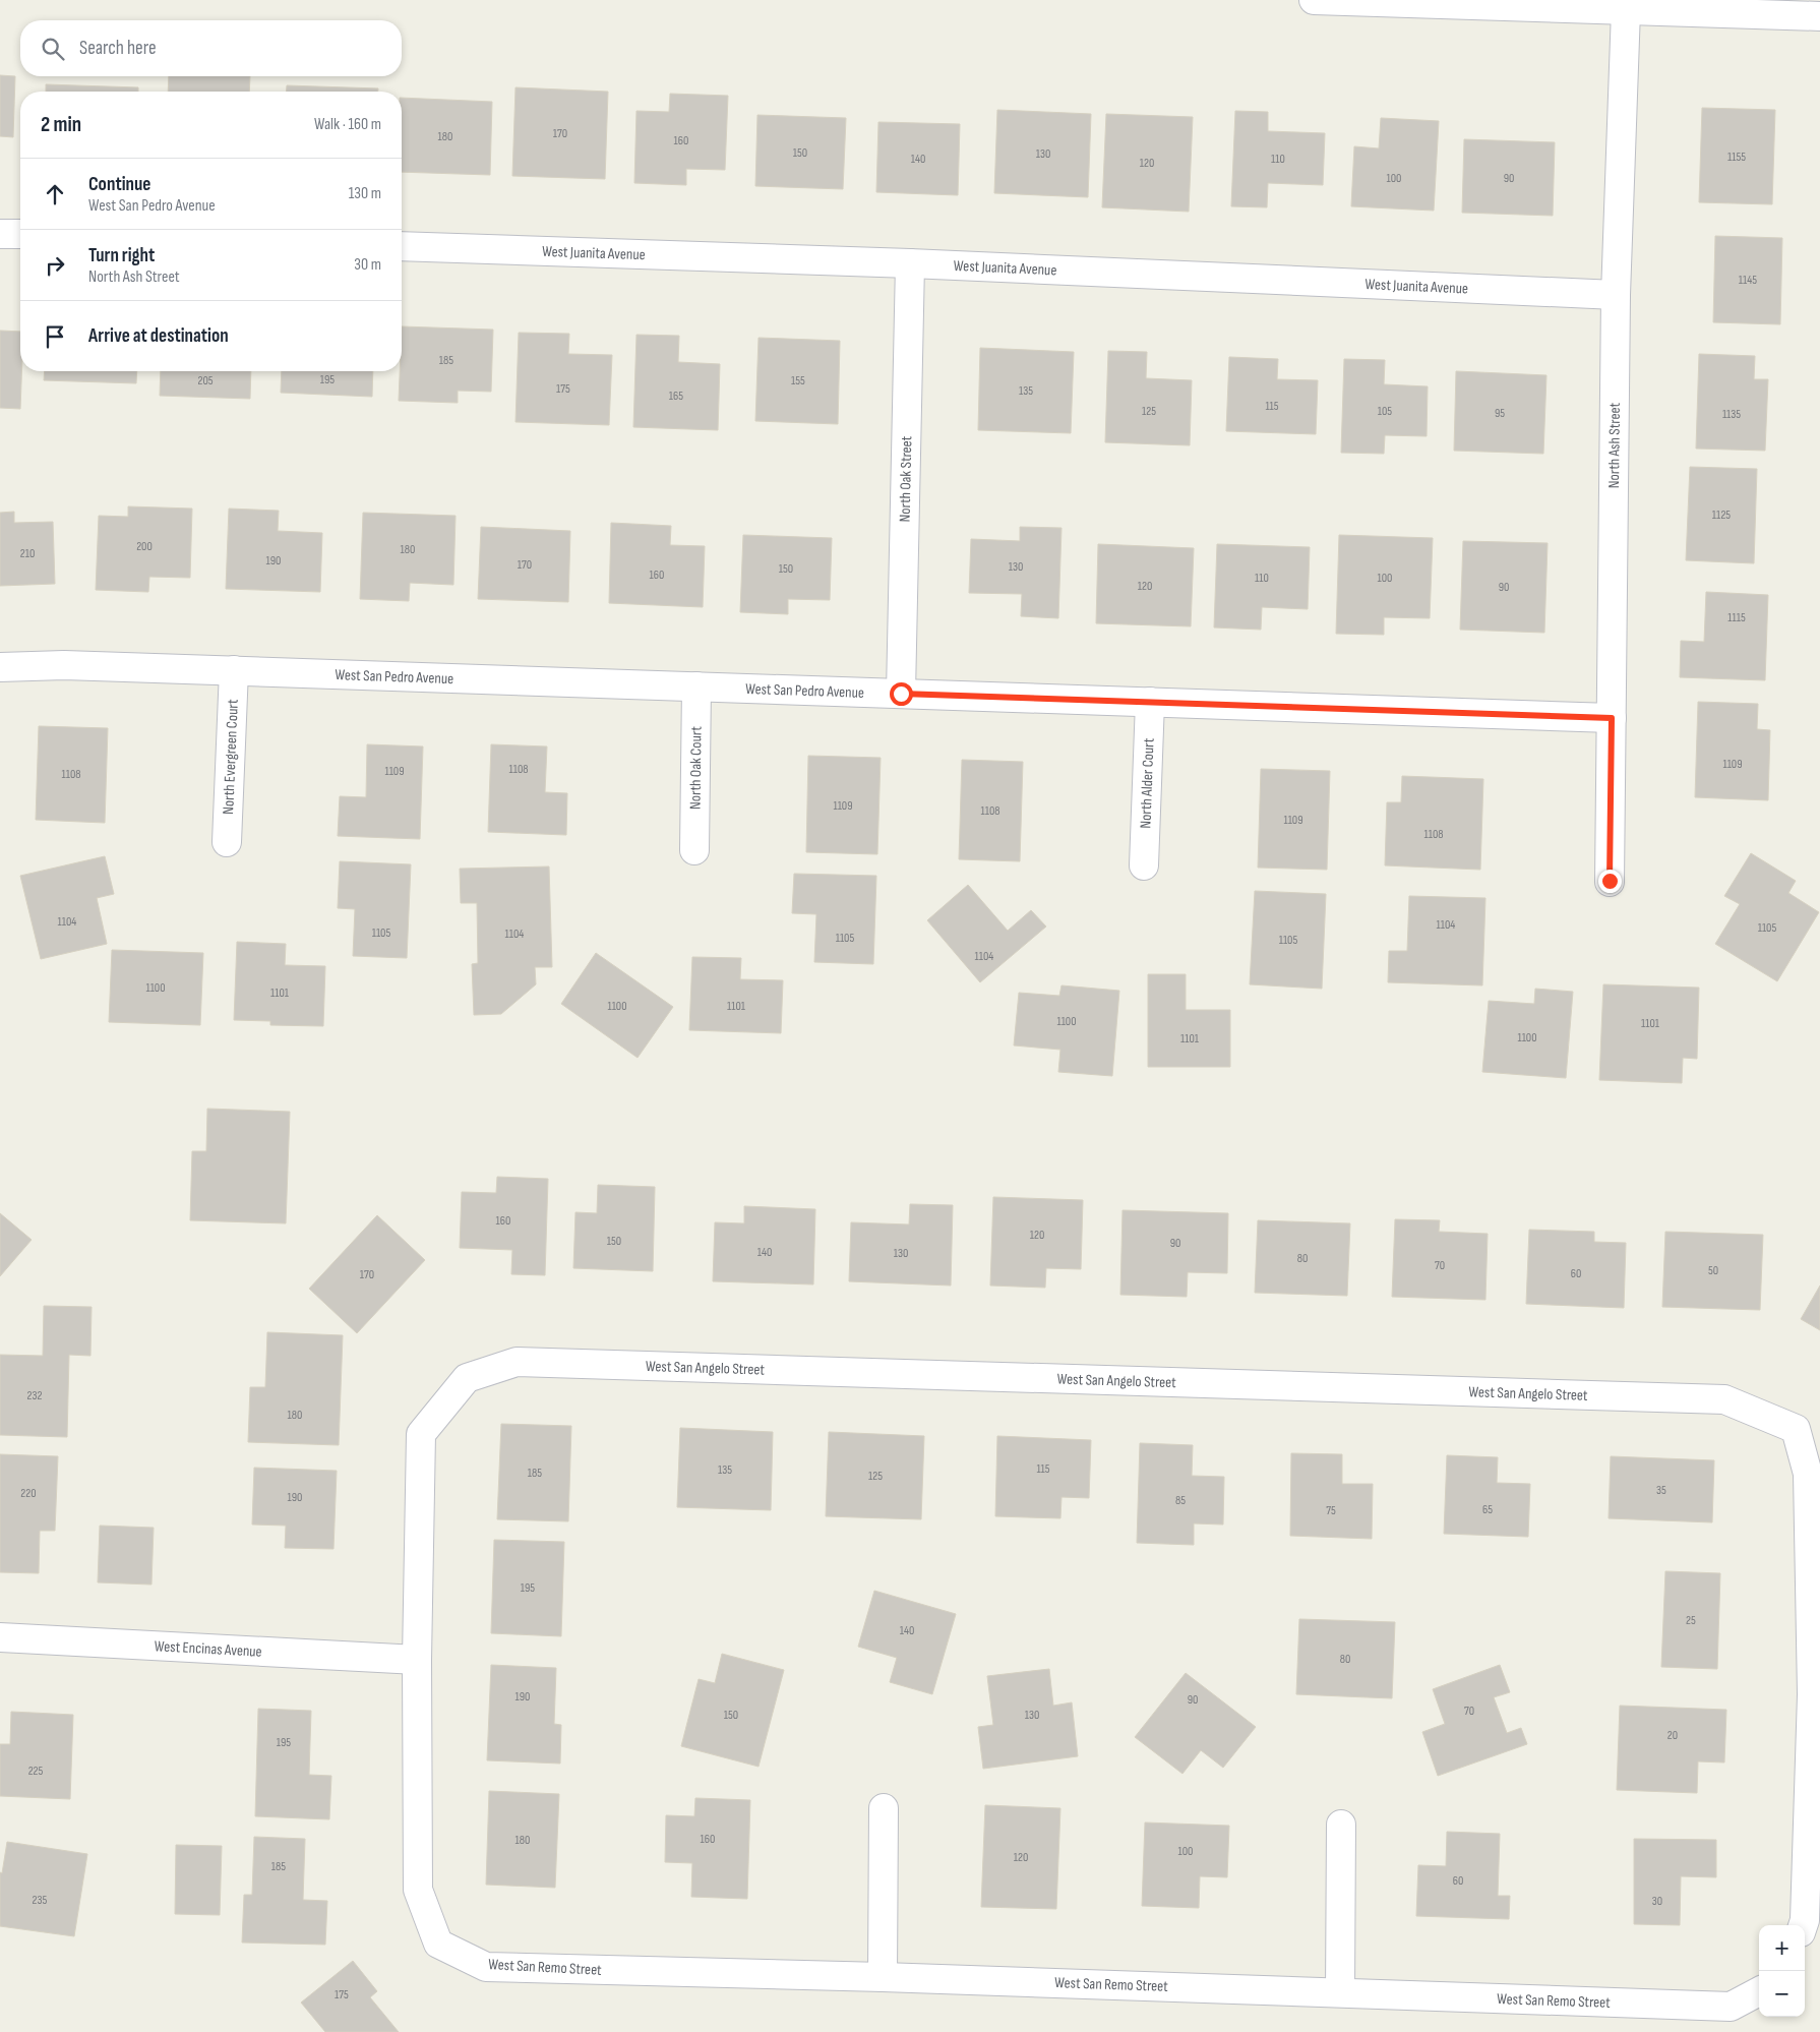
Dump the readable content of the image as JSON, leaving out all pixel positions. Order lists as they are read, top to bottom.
{
  "streets": {
    "street": [
      "West Juanita Avenue",
      "North Ash Street",
      "North Oak Street",
      "West San Pedro Avenue",
      "North Evergreen Court",
      "North Oak Court",
      "North Alder Court",
      "West San Angelo Street",
      "West Encinas Avenue",
      "West San Remo Street"
    ]
  },
  "crossings": [
    ["West Juanita Avenue", "North Ash Street"],
    ["West Juanita Avenue", "North Oak Street"],
    ["North Ash Street", "West San Pedro Avenue"],
    ["North Oak Street", "West San Pedro Avenue"],
    ["West San Pedro Avenue", "North Evergreen Court"],
    ["West San Pedro Avenue", "North Oak Court"],
    ["West San Pedro Avenue", "North Alder Court"],
    ["West San Angelo Street", "West Encinas Avenue"],
    ["West San Angelo Street", "West San Remo Street"],
    ["West Encinas Avenue", "West San Remo Street"]
  ],
  "house_numbers": [
    "170",
    "180",
    "160",
    "150",
    "130",
    "1155",
    "140",
    "110",
    "120",
    "100",
    "90",
    "1145",
    "185",
    "195",
    "205",
    "155",
    "175",
    "135",
    "165",
    "115",
    "125",
    "105",
    "95",
    "1135",
    "1125",
    "200",
    "180",
    "210",
    "190",
    "170",
    "130",
    "150",
    "160",
    "110",
    "100",
    "120",
    "90",
    "1115",
    "1109",
    "1108",
    "1109",
    "1108",
    "1109",
    "1108",
    "1109",
    "1108",
    "1104",
    "1104",
    "1105",
    "1105",
    "1104",
    "1105",
    "1105",
    "1104",
    "1100",
    "1101",
    "1100",
    "1101",
    "1100",
    "1101",
    "1100",
    "1101",
    "160",
    "120",
    "150",
    "90",
    "140",
    "130",
    "80",
    "70",
    "50",
    "60",
    "170",
    "232",
    "180",
    "115",
    "135",
    "185",
    "125",
    "35",
    "220",
    "190",
    "85",
    "65",
    "75",
    "195",
    "25",
    "140",
    "80",
    "190",
    "90",
    "70",
    "150",
    "130",
    "20",
    "195",
    "225",
    "160",
    "180",
    "100",
    "120",
    "185",
    "60",
    "235",
    "30",
    "175"
  ],
  "page": {
    "search": "Search here",
    "heading": ["2 min", "Walk · 160 m"],
    "list": [
      ["Continue", "West San Pedro Avenue", "130 m"],
      ["Turn right", "North Ash Street", "30 m"],
      "Arrive at destination"
    ],
    "map_buttons": ["+", "−"]
  }
}
